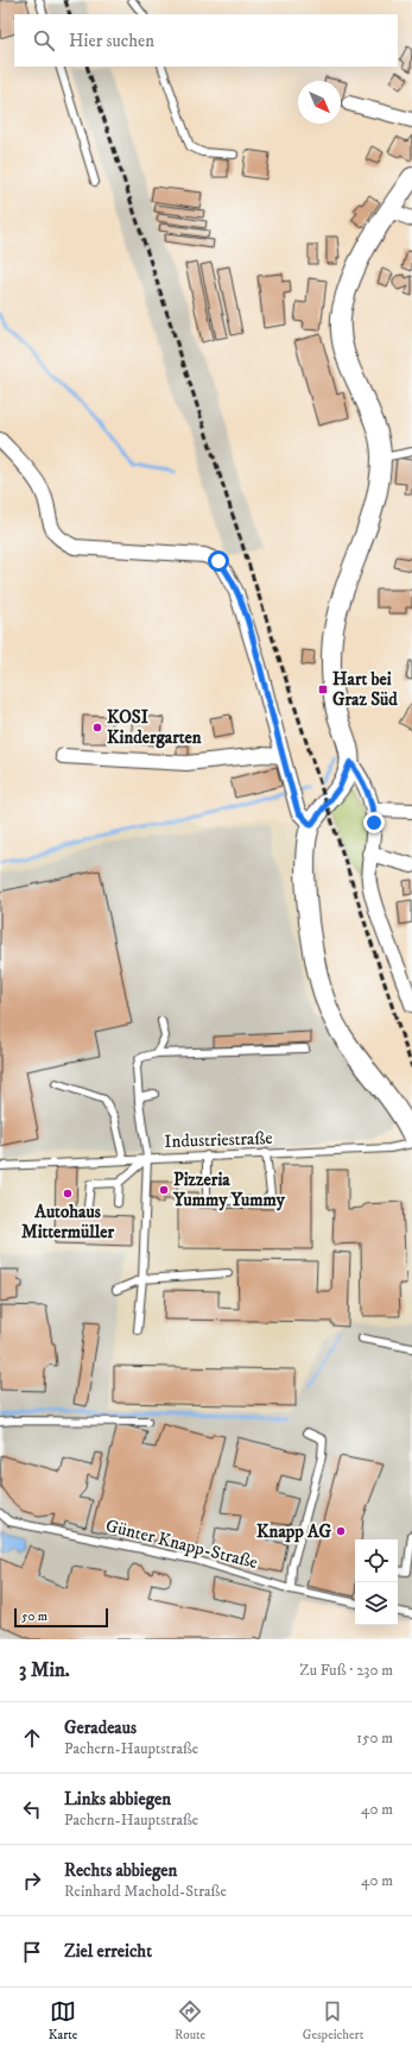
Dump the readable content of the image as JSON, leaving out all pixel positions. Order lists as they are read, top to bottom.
{
  "streets": {
    "lane": ["Industriestraße", "Günter Knapp-Straße"]
  },
  "places": {
    "transit": ["Hart bei Graz Süd"],
    "other": [
      "KOSI Kindergarten",
      "Pizzeria Yummy Yummy",
      "Autohaus Mittermüller",
      "Knapp AG"
    ]
  },
  "scale_bar": "50 m",
  "north": "bottom right",
  "page": {
    "search": "Hier suchen",
    "scale": "50 m",
    "heading": ["3 Min.", "Zu Fuß · 230 m"],
    "list": [
      ["Geradeaus", "Pachern-Hauptstraße", "150 m"],
      ["Links abbiegen", "Pachern-Hauptstraße", "40 m"],
      ["Rechts abbiegen", "Reinhard Machold-Straße", "40 m"],
      "Ziel erreicht"
    ],
    "nav": ["Karte", "Route", "Gespeichert"]
  }
}
